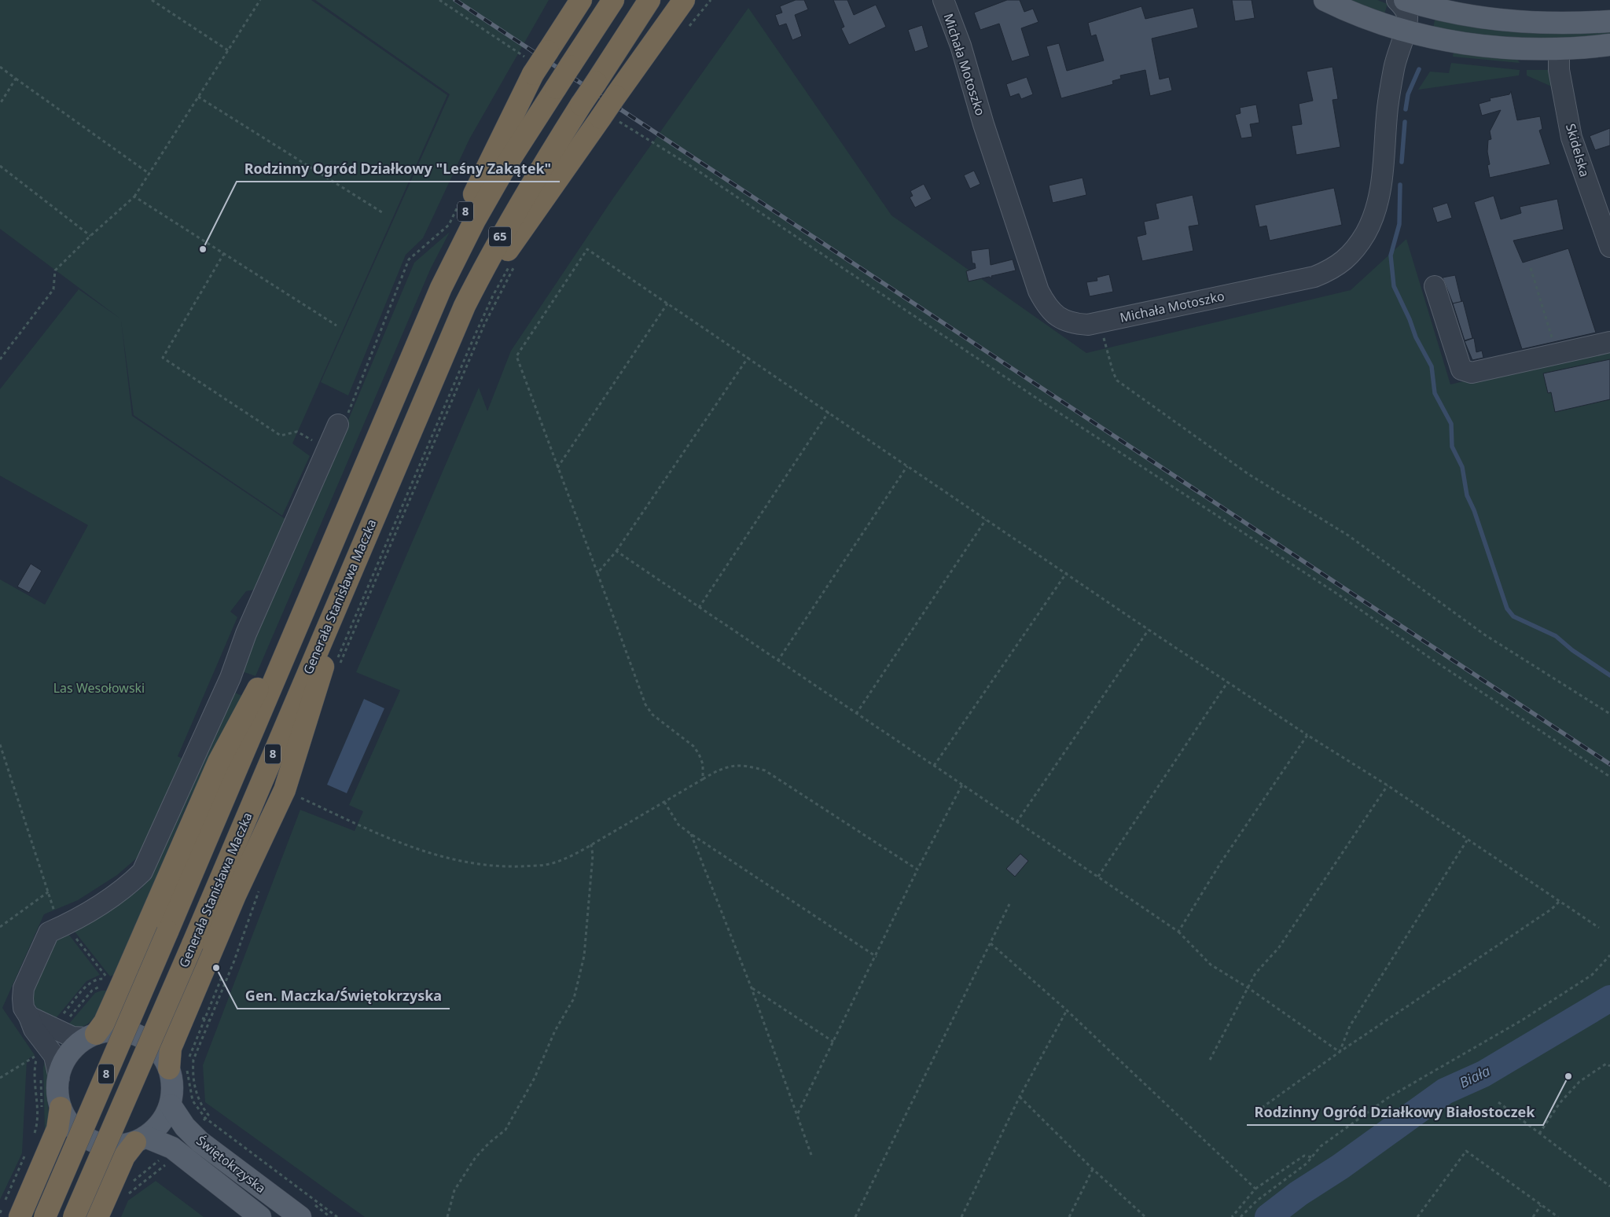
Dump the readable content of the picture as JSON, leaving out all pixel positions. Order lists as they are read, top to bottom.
{
  "streets": {
    "highway": ["8", "65", "Generała Stanisława Maczka"],
    "main road": ["Świętokrzyska"],
    "street": ["Michała Motoszko", "Skidelska"]
  },
  "crossings": [
    ["8", "Generała Stanisława Maczka"]
  ],
  "water": ["Biała"],
  "parks": ["Las Wesołowski"],
  "places": ["Rodzinny Ogród Działkowy \"Leśny Zakątek\"", "Gen. Maczka/Świętokrzyska", "Rodzinny Ogród Działkowy Białostoczek"]
}
